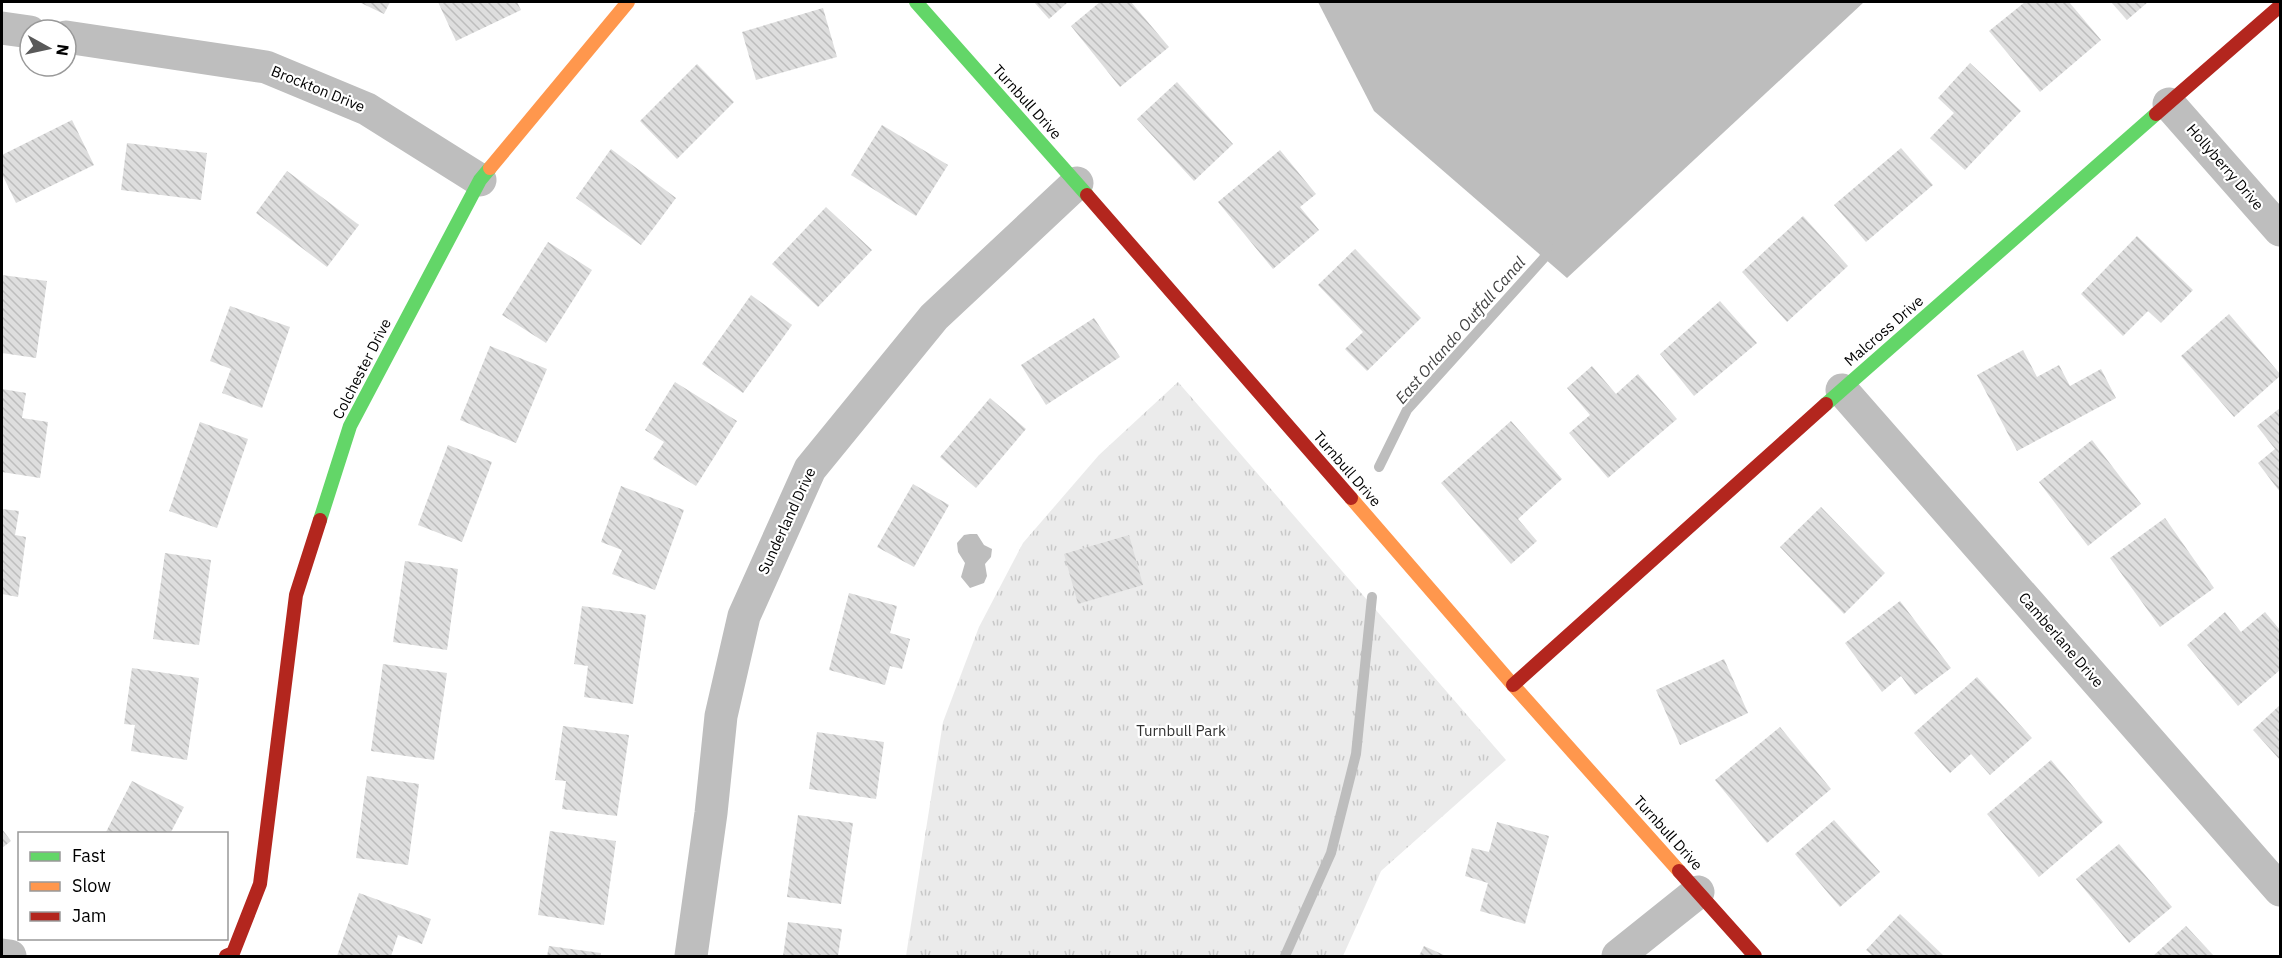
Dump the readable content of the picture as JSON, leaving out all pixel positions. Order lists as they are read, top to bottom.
{
  "streets": {
    "street": [
      "Brockton Drive",
      "Turnbull Drive",
      "Hollyberry Drive",
      "Malcross Drive",
      "Colchester Drive",
      "Sunderland Drive",
      "Camberlane Drive"
    ]
  },
  "crossings": [
    ["Brockton Drive", "Colchester Drive"],
    ["Turnbull Drive", "Malcross Drive"],
    ["Turnbull Drive", "Sunderland Drive"],
    ["Hollyberry Drive", "Malcross Drive"],
    ["Malcross Drive", "Camberlane Drive"]
  ],
  "water": ["East Orlando Outfall Canal"],
  "parks": ["Turnbull Park"],
  "legend": ["Fast", "Slow", "Jam"],
  "north": "right"
}
